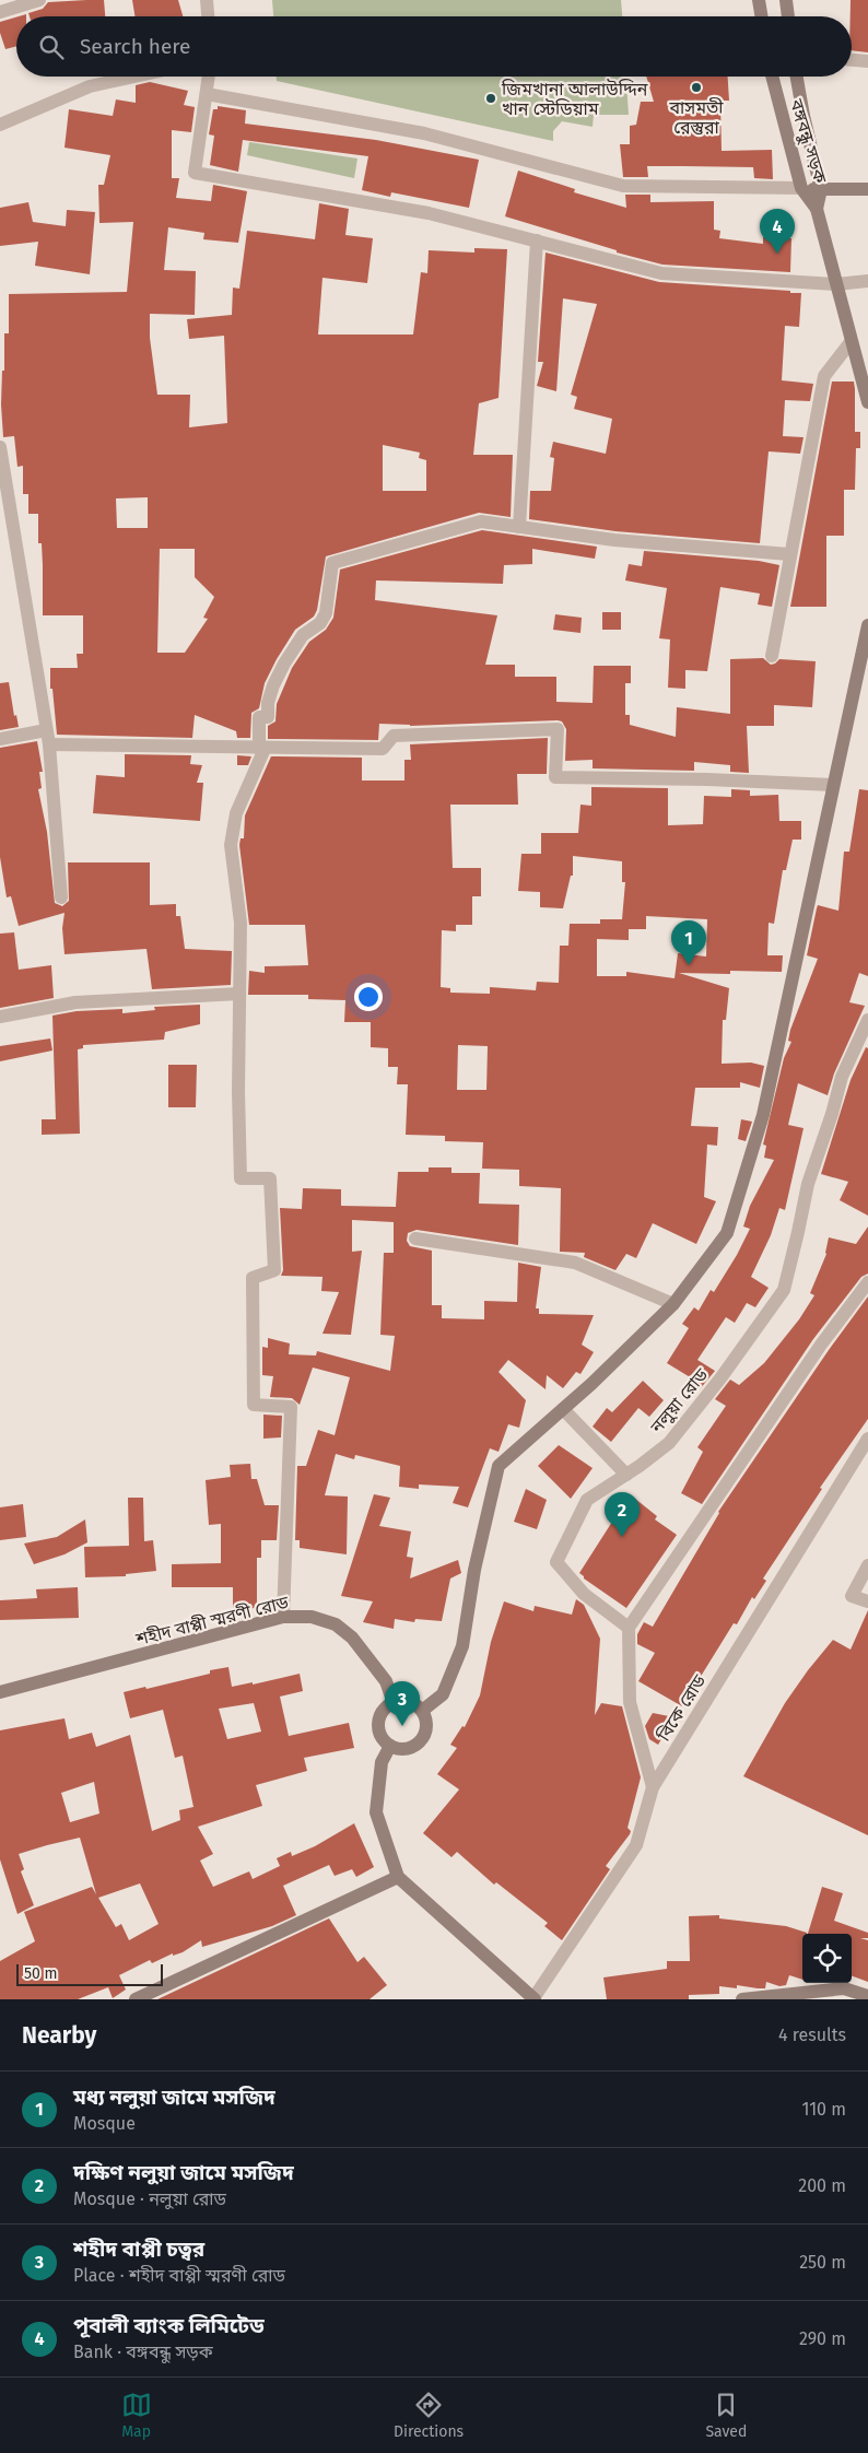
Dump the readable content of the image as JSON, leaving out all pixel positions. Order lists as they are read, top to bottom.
{
  "streets": {
    "main road": ["বঙ্গবন্ধু সড়ক", "শহীদ বাপ্পী স্মরণী রোড"],
    "street": ["নলুয়া রোড", "বিকে রোড"]
  },
  "places": ["বাসমতী রেস্তুরা", "জিমখানা আলাউদ্দিন খান স্টেডিয়াম"],
  "scale_bar": "50 m",
  "page": {
    "search": "Search here",
    "pins": [
      "4",
      "1",
      "2",
      "3"
    ],
    "scale": "50 m",
    "heading": ["Nearby", "4 results"],
    "list": [
      {
        "mark": "1",
        "name": "মধ্য নলুয়া জামে মসজিদ",
        "note": "Mosque",
        "value": "110 m"
      },
      {
        "mark": "2",
        "name": "দক্ষিণ নলুয়া জামে মসজিদ",
        "note": "Mosque · নলুয়া রোড",
        "value": "200 m"
      },
      {
        "mark": "3",
        "name": "শহীদ বাপ্পী চত্বর",
        "note": "Place · শহীদ বাপ্পী স্মরণী রোড",
        "value": "250 m"
      },
      {
        "mark": "4",
        "name": "পূবালী ব্যাংক লিমিটেড",
        "note": "Bank · বঙ্গবন্ধু সড়ক",
        "value": "290 m"
      }
    ],
    "nav": ["Map", "Directions", "Saved"]
  }
}
